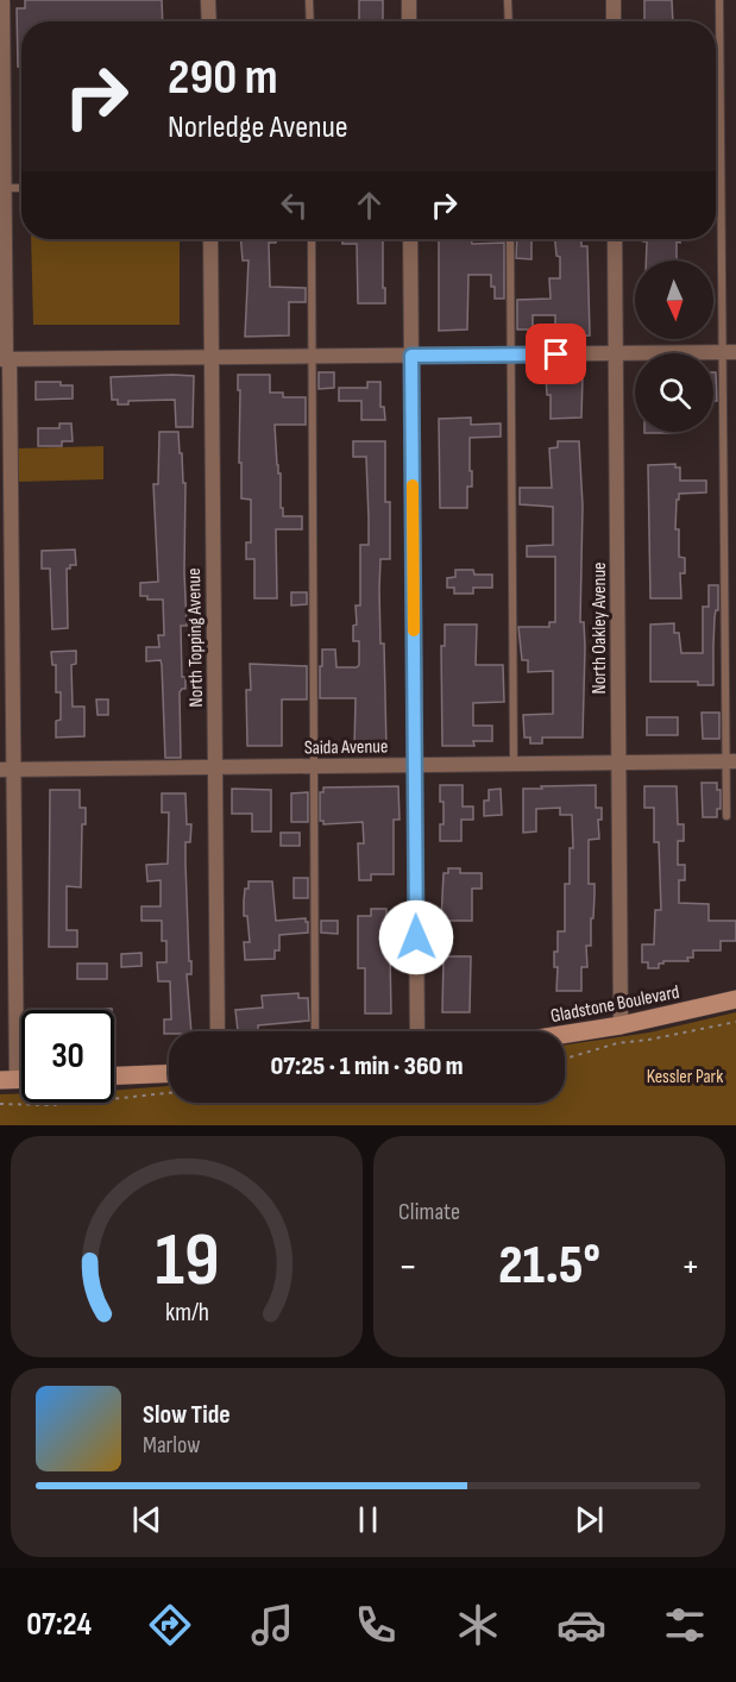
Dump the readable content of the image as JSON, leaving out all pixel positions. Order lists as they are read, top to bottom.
{
  "streets": {
    "street": [
      "North Oakley Avenue",
      "North Topping Avenue",
      "Saida Avenue",
      "Gladstone Boulevard"
    ]
  },
  "crossings": [
    ["North Oakley Avenue", "Saida Avenue"],
    ["North Oakley Avenue", "Gladstone Boulevard"],
    ["North Topping Avenue", "Saida Avenue"]
  ],
  "parks": ["Kessler Park"],
  "north": "bottom",
  "page": {
    "turn": ["290 m", "Norledge Avenue"],
    "limit": "30",
    "trip": "07:25 · 1 min · 360 m",
    "tile": "Climate",
    "heat": ["−", "21.5°", "+"],
    "song": ["Slow Tide", "Marlow"],
    "tabs": "07:24",
    "gauge": ["19", "km/h"]
  }
}
